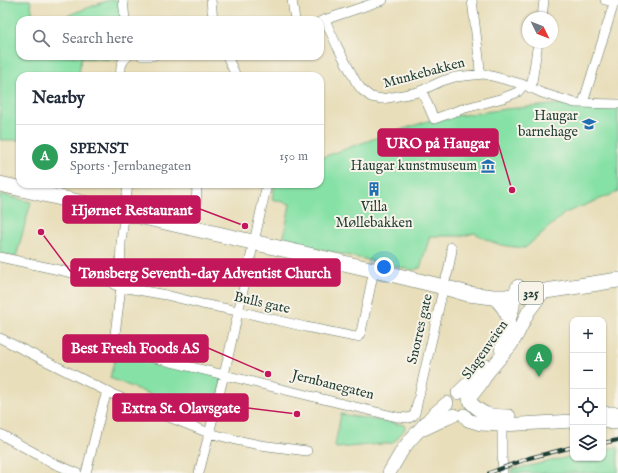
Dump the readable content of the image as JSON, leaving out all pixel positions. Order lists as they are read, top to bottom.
{
  "streets": {
    "main road": ["325", "Slagenveien"],
    "street": [
      "Munkebakken",
      "Bulls gate",
      "Snorres gate",
      "Jernbanegaten"
    ]
  },
  "crossings": [
    ["325", "Bulls gate"],
    ["325", "Snorres gate"],
    ["325", "Slagenveien"],
    ["Bulls gate", "Jernbanegaten"],
    ["Snorres gate", "Jernbanegaten"]
  ],
  "places": {
    "school or university": ["Haugar barnehage"],
    "museum": ["Haugar kunstmuseum"],
    "building": ["Villa Møllebakken"],
    "other": [
      "URO på Haugar",
      "Hjørnet Restaurant",
      "Tønsberg Seventh-day Adventist Church",
      "Best Fresh Foods AS",
      "Extra St. Olavsgate"
    ]
  },
  "north": "bottom right",
  "page": {
    "search": "Search here",
    "heading": "Nearby",
    "list": [
      {
        "mark": "A",
        "name": "SPENST",
        "note": "Sports · Jernbanegaten",
        "value": "150 m"
      }
    ],
    "map_buttons": ["+", "−"],
    "pins": "A"
  }
}
